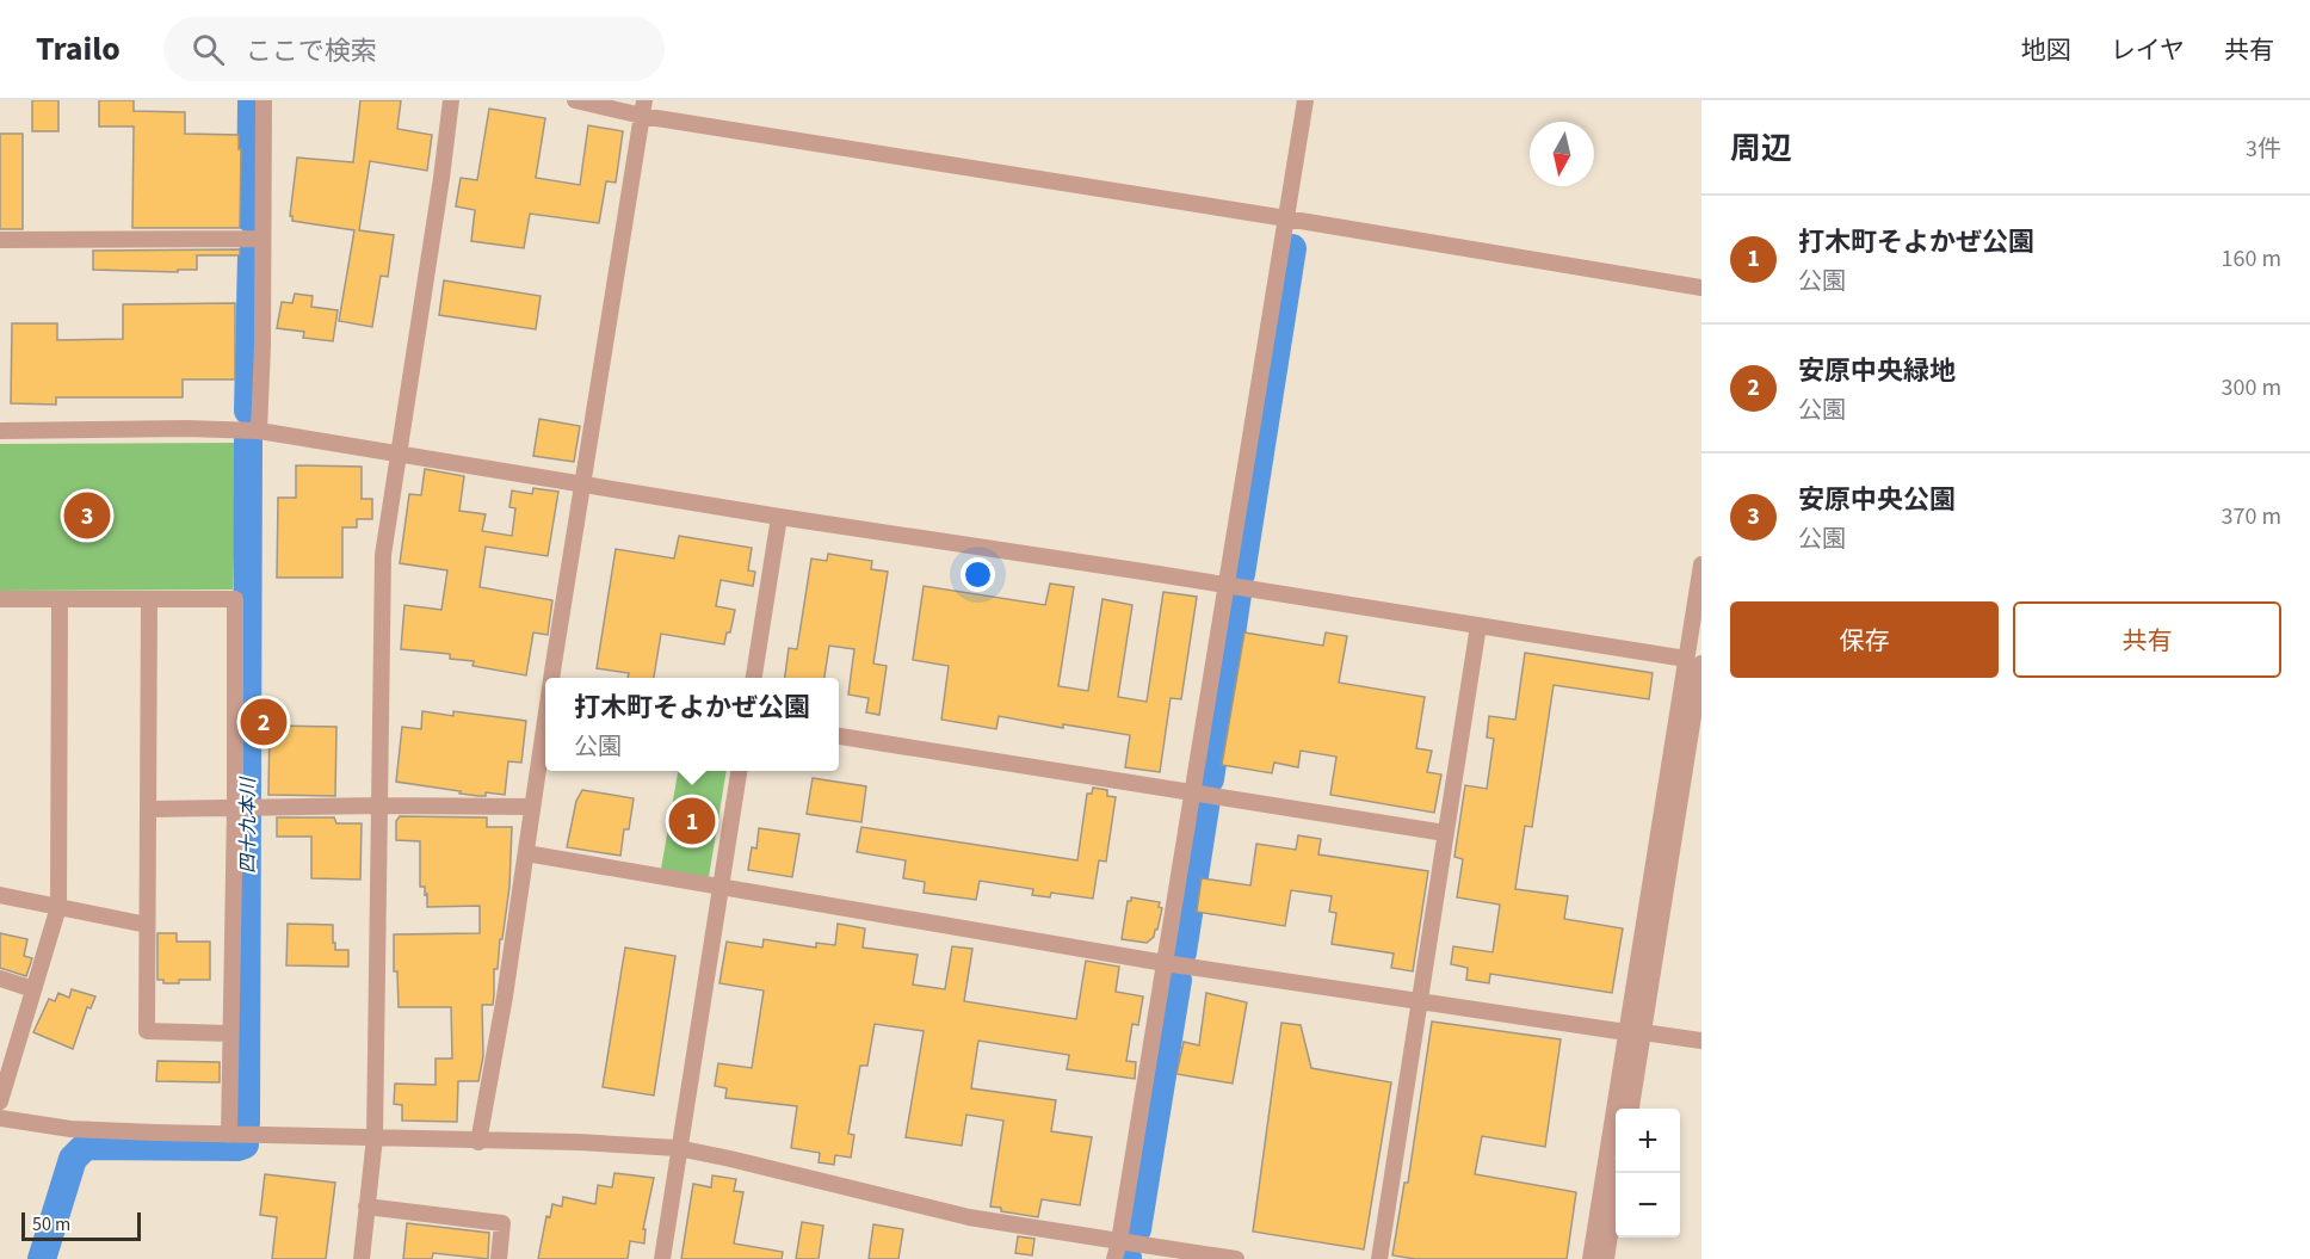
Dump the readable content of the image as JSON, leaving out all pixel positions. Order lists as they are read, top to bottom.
{
  "water": ["四十九本川"],
  "scale_bar": "50 m",
  "north": "bottom",
  "page": {
    "header": "Trailo",
    "search": "ここで検索",
    "nav": ["地図", "レイヤ", "共有"],
    "heading": ["周辺", "3件"],
    "list": [
      {
        "mark": "1",
        "name": "打木町そよかぜ公園",
        "note": "公園",
        "value": "160 m"
      },
      {
        "mark": "2",
        "name": "安原中央緑地",
        "note": "公園",
        "value": "300 m"
      },
      {
        "mark": "3",
        "name": "安原中央公園",
        "note": "公園",
        "value": "370 m"
      }
    ],
    "pins": ["3", "2", "1"],
    "buttons": ["保存", "共有"],
    "popup": ["打木町そよかぜ公園", "公園"],
    "map_buttons": ["+", "−"],
    "scale": "50 m"
  }
}
